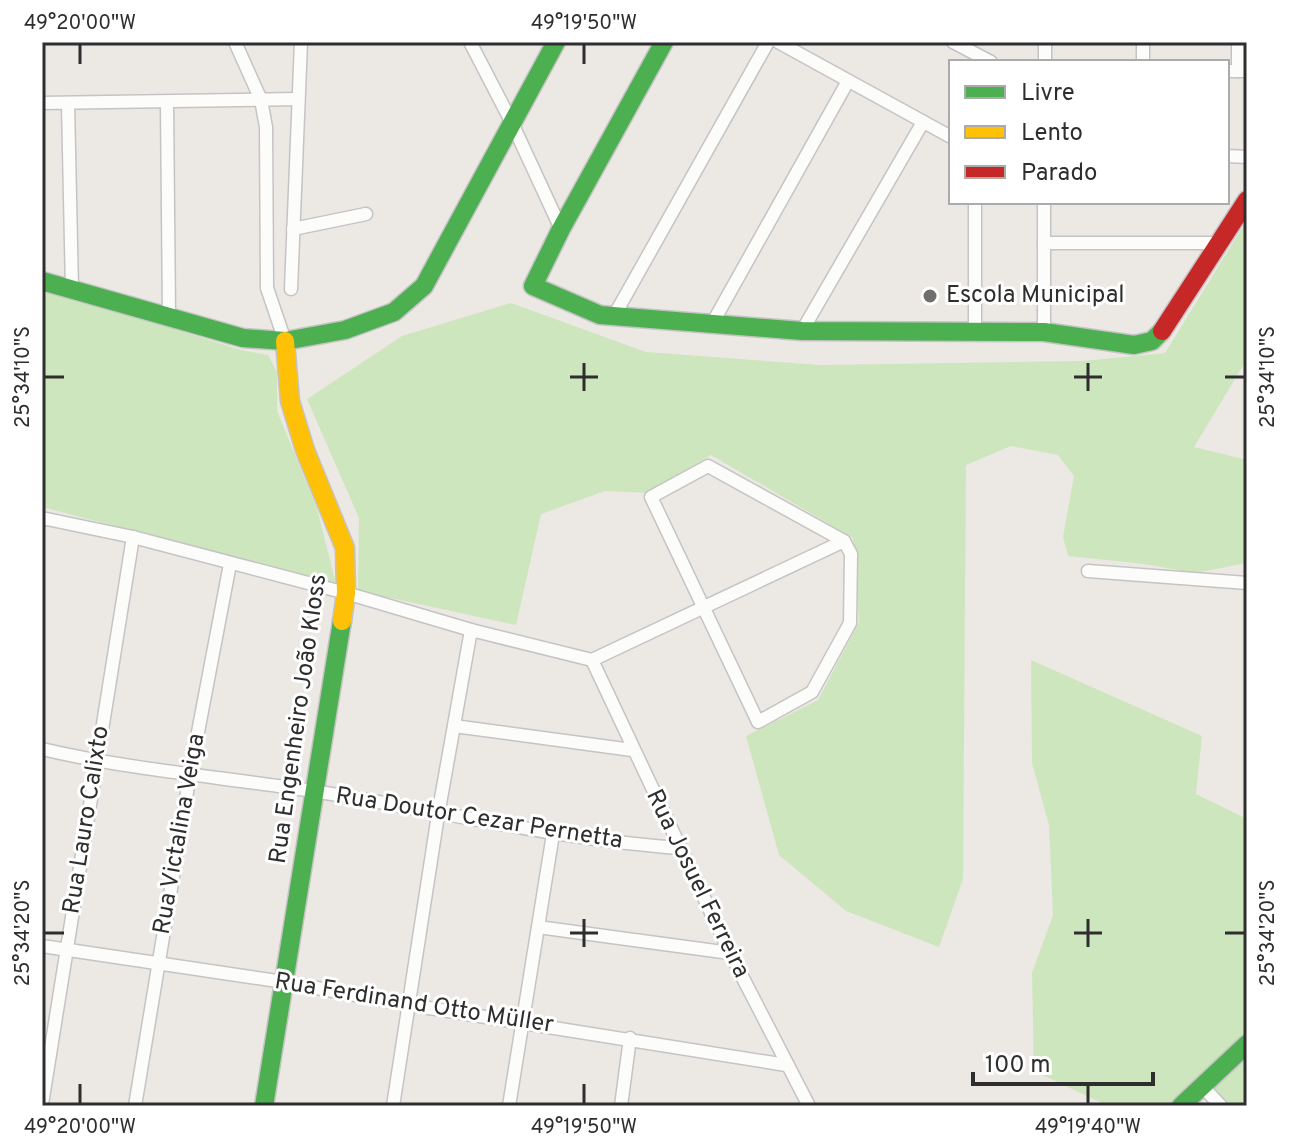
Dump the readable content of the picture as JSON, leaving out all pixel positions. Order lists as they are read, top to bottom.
{
  "streets": {
    "street": [
      "Rua Engenheiro João Kloss",
      "Rua Doutor Cezar Pernetta",
      "Rua Lauro Calixto",
      "Rua Victalina Veiga",
      "Rua Josuel Ferreira",
      "Rua Ferdinand Otto Müller"
    ]
  },
  "crossings": [
    ["Rua Engenheiro João Kloss", "Rua Doutor Cezar Pernetta"],
    ["Rua Engenheiro João Kloss", "Rua Ferdinand Otto Müller"],
    ["Rua Doutor Cezar Pernetta", "Rua Lauro Calixto"],
    ["Rua Doutor Cezar Pernetta", "Rua Victalina Veiga"],
    ["Rua Doutor Cezar Pernetta", "Rua Josuel Ferreira"],
    ["Rua Lauro Calixto", "Rua Ferdinand Otto Müller"],
    ["Rua Victalina Veiga", "Rua Ferdinand Otto Müller"],
    ["Rua Josuel Ferreira", "Rua Ferdinand Otto Müller"]
  ],
  "places": ["Escola Municipal"],
  "legend": ["Livre", "Lento", "Parado"],
  "scale_bar": "100 m",
  "coordinates": [
    "49°20'00\"W",
    "49°19'50\"W",
    "25°34'10\"S",
    "25°34'20\"S",
    "49°19'40\"W"
  ]
}
